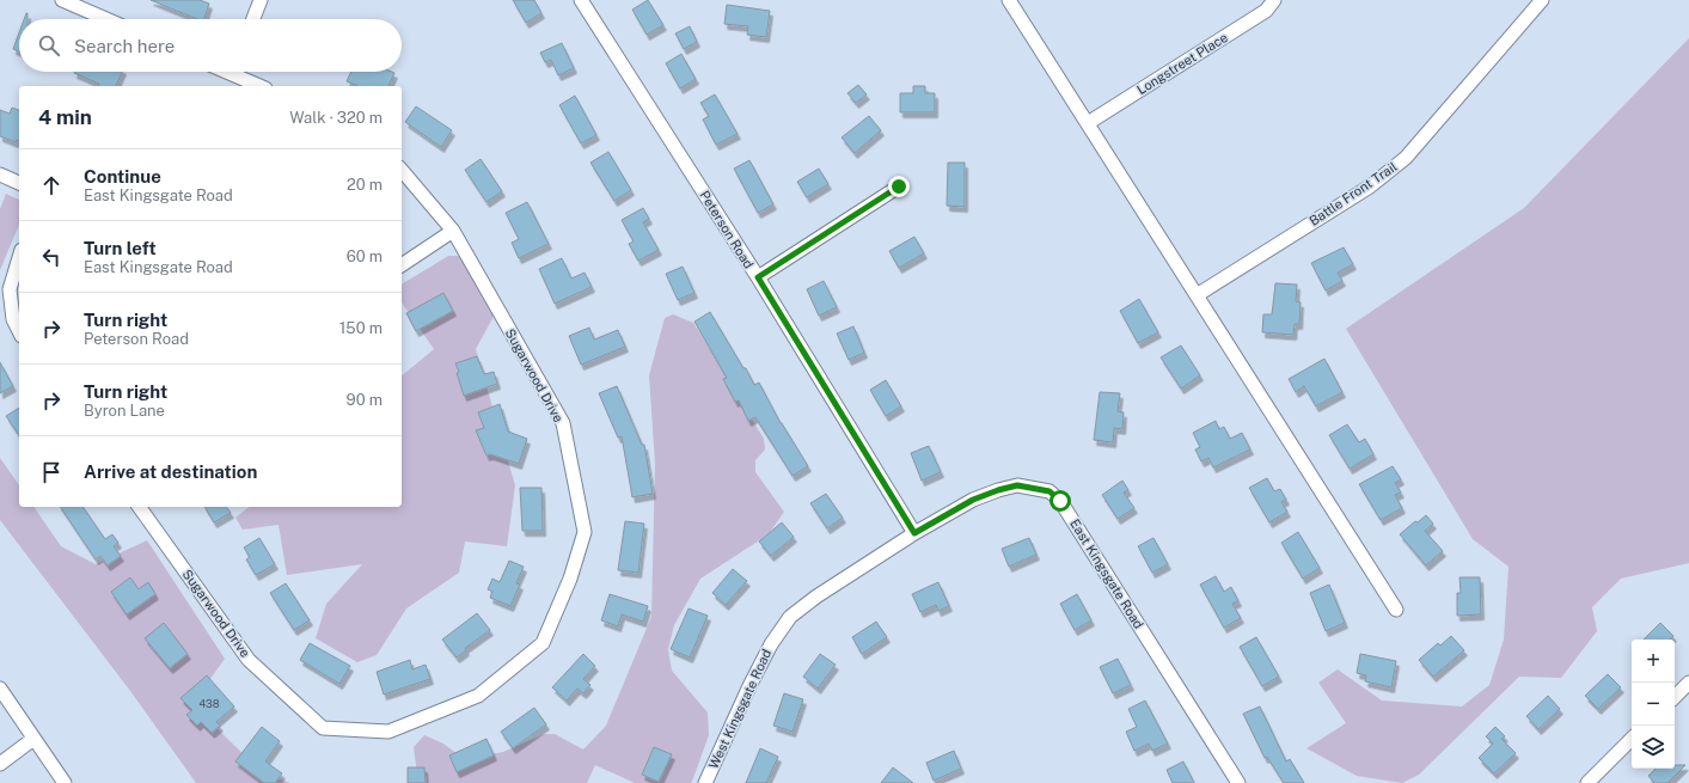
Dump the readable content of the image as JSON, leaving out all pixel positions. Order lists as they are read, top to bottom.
{
  "streets": {
    "street": [
      "Longstreet Place",
      "Battle Front Trail",
      "Peterson Road",
      "Sugarwood Drive",
      "East Kingsgate Road",
      "West Kingsgate Road"
    ]
  },
  "crossings": [
    ["Peterson Road", "East Kingsgate Road"],
    ["Peterson Road", "West Kingsgate Road"],
    ["East Kingsgate Road", "West Kingsgate Road"]
  ],
  "house_numbers": ["438"],
  "page": {
    "search": "Search here",
    "heading": ["4 min", "Walk · 320 m"],
    "list": [
      ["Continue", "East Kingsgate Road", "20 m"],
      ["Turn left", "East Kingsgate Road", "60 m"],
      ["Turn right", "Peterson Road", "150 m"],
      ["Turn right", "Byron Lane", "90 m"],
      "Arrive at destination"
    ],
    "map_buttons": ["+", "−"]
  }
}
